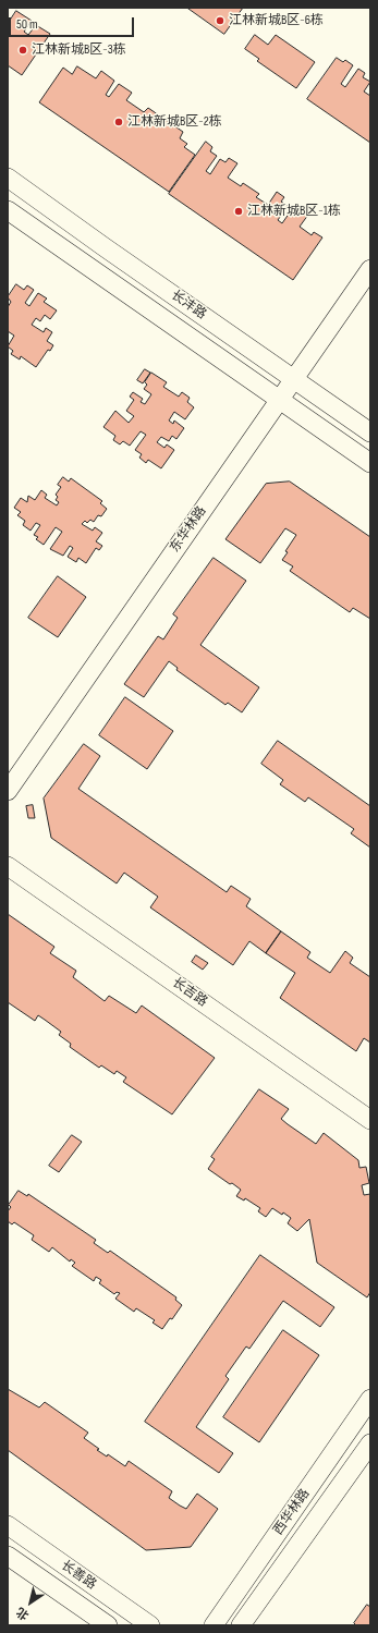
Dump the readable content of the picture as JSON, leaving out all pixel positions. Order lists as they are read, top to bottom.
{
  "streets": {
    "street": [
      "长沣路",
      "东华林路",
      "长吉路",
      "西华林路",
      "长善路"
    ]
  },
  "crossings": [
    ["长沣路", "东华林路"]
  ],
  "places": [
    "江林新城B区-6栋",
    "江林新城B区-3栋",
    "江林新城B区-2栋",
    "江林新城B区-1栋"
  ],
  "scale_bar": "50 m",
  "north": "bottom left"
}
